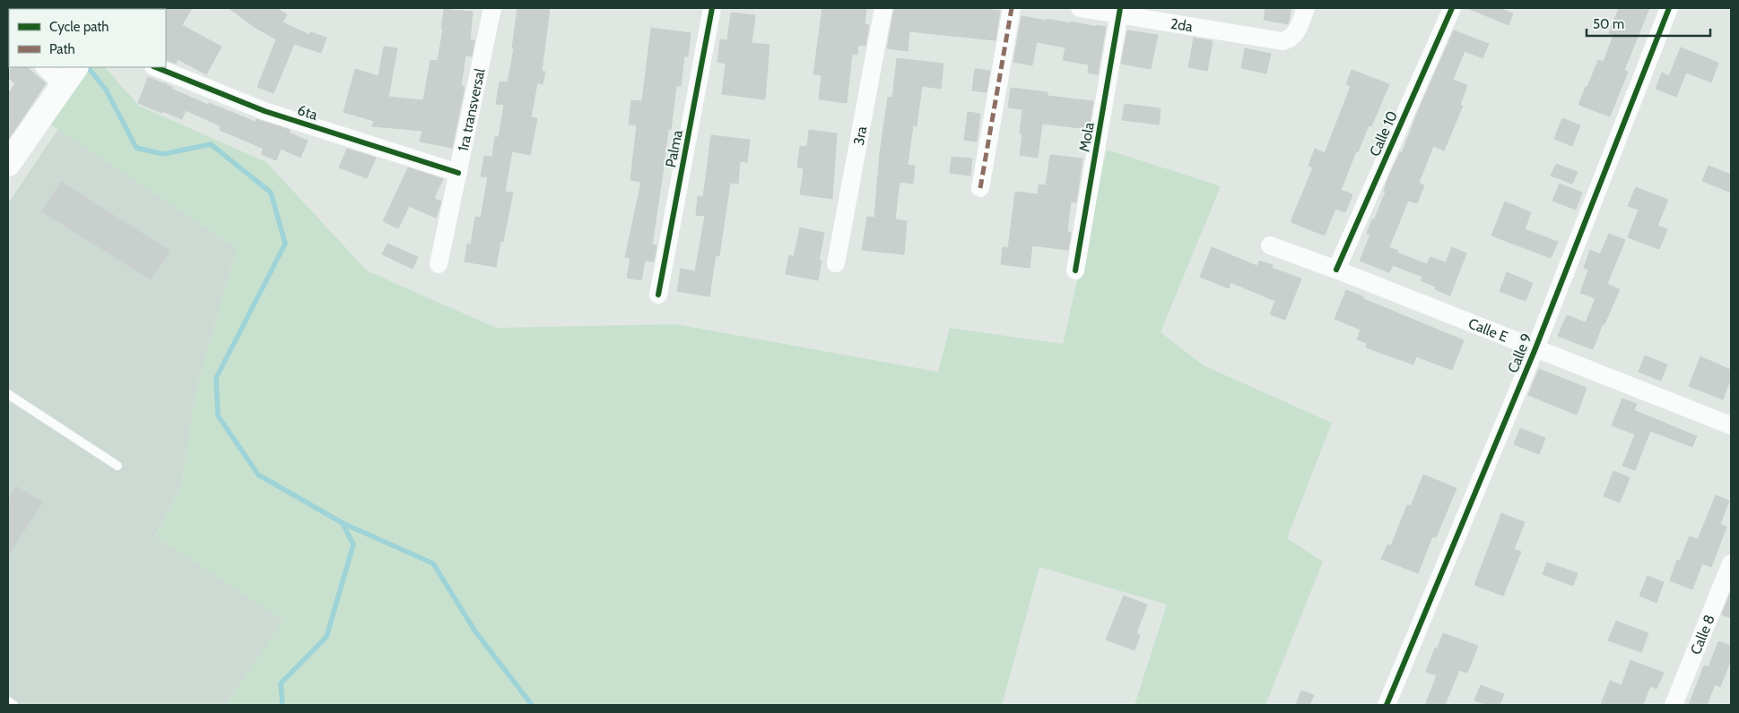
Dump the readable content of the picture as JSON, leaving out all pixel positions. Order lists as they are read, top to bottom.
{
  "streets": {
    "street": [
      "2da",
      "1ra transversal",
      "6ta",
      "Calle 10",
      "3ra",
      "Mola",
      "Palma",
      "Calle E",
      "Calle 9",
      "Calle 8"
    ]
  },
  "crossings": [
    ["2da", "Mola"],
    ["1ra transversal", "6ta"],
    ["Calle 10", "Calle E"],
    ["Calle E", "Calle 9"]
  ],
  "legend": ["Cycle path", "Path"],
  "scale_bar": "50 m"
}
